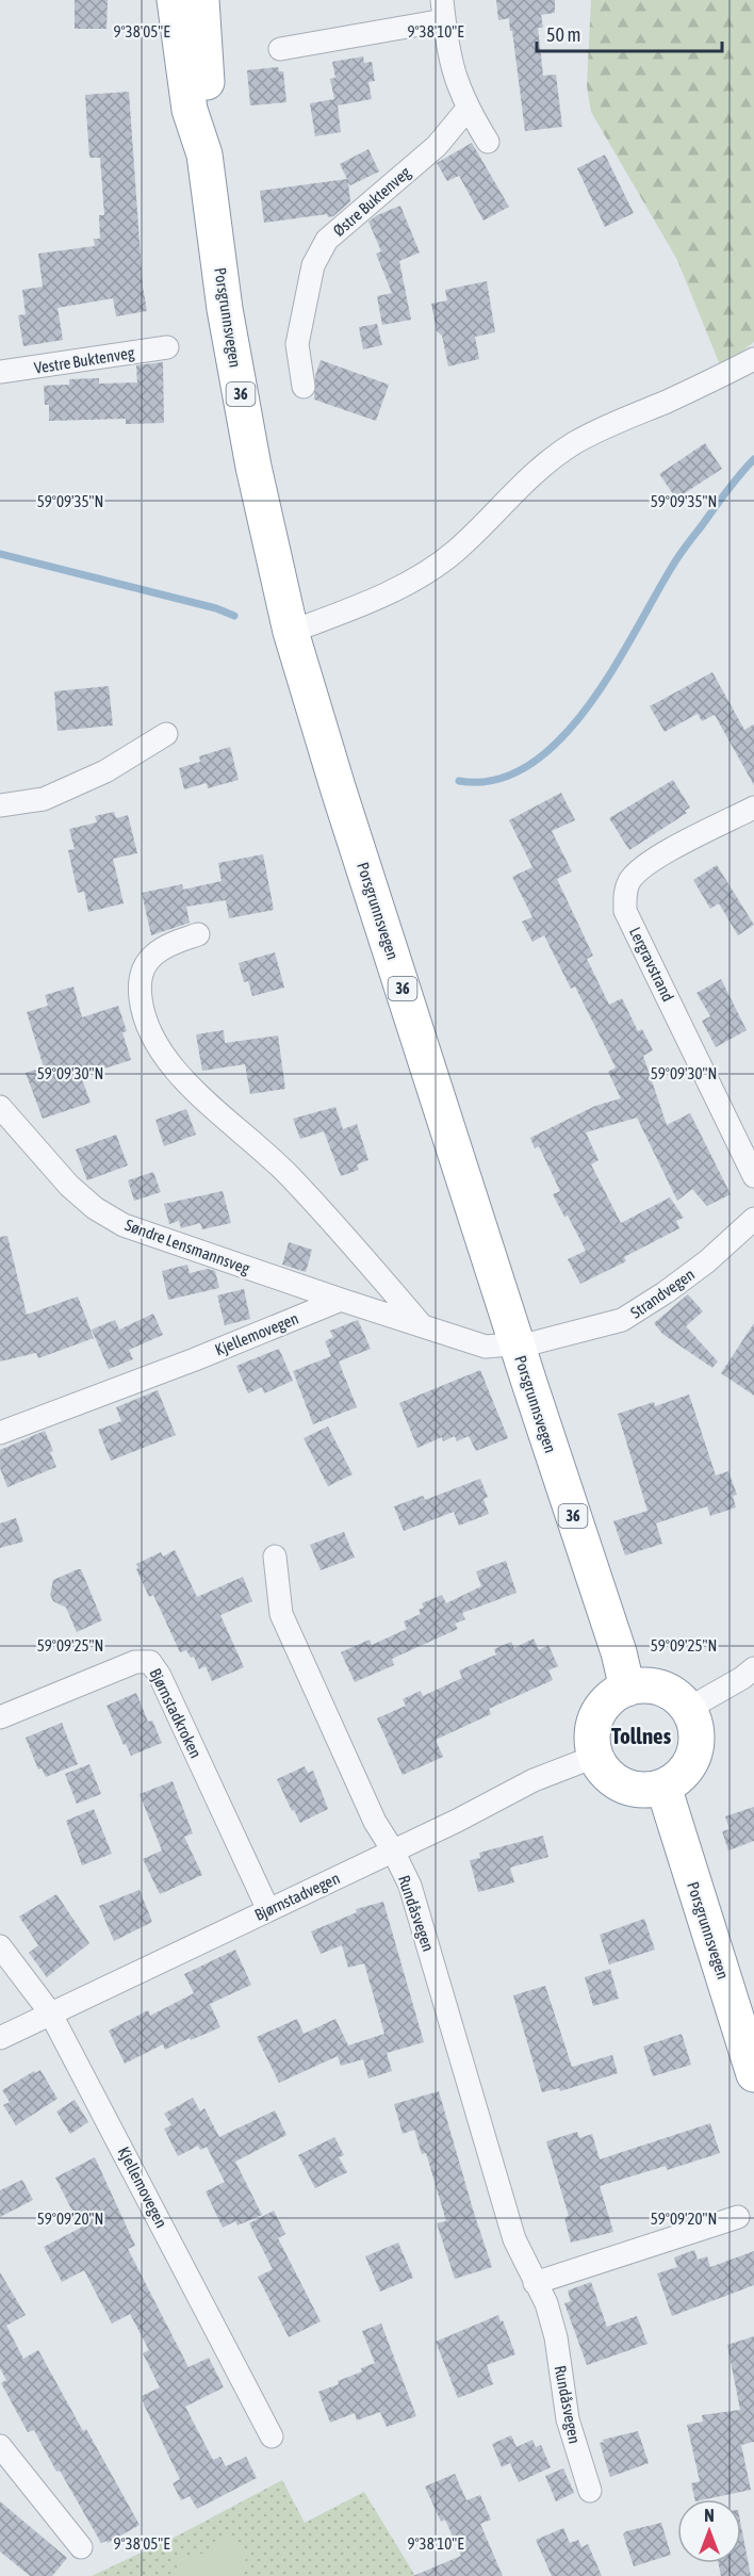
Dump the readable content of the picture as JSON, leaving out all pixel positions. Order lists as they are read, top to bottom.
{
  "streets": {
    "highway": ["Porsgrunnsvegen", "36"],
    "street": [
      "Østre Buktenveg",
      "Vestre Buktenveg",
      "Lergravstrand",
      "Søndre Lensmannsveg",
      "Strandvegen",
      "Kjellemovegen",
      "Bjørnstadkroken",
      "Bjørnstadvegen",
      "Rundåsvegen"
    ]
  },
  "crossings": [
    ["Porsgrunnsvegen", "Strandvegen"],
    ["Porsgrunnsvegen", "Bjørnstadvegen"],
    ["Søndre Lensmannsveg", "Kjellemovegen"],
    ["Kjellemovegen", "Bjørnstadvegen"],
    ["Bjørnstadkroken", "Bjørnstadvegen"],
    ["Bjørnstadvegen", "Rundåsvegen"]
  ],
  "districts": ["Tollnes"],
  "scale_bar": "50 m",
  "north": "top",
  "coordinates": [
    "9°38'05\"E",
    "9°38'10\"E",
    "59°09'35\"N",
    "59°09'30\"N",
    "59°09'25\"N",
    "59°09'20\"N"
  ]
}
